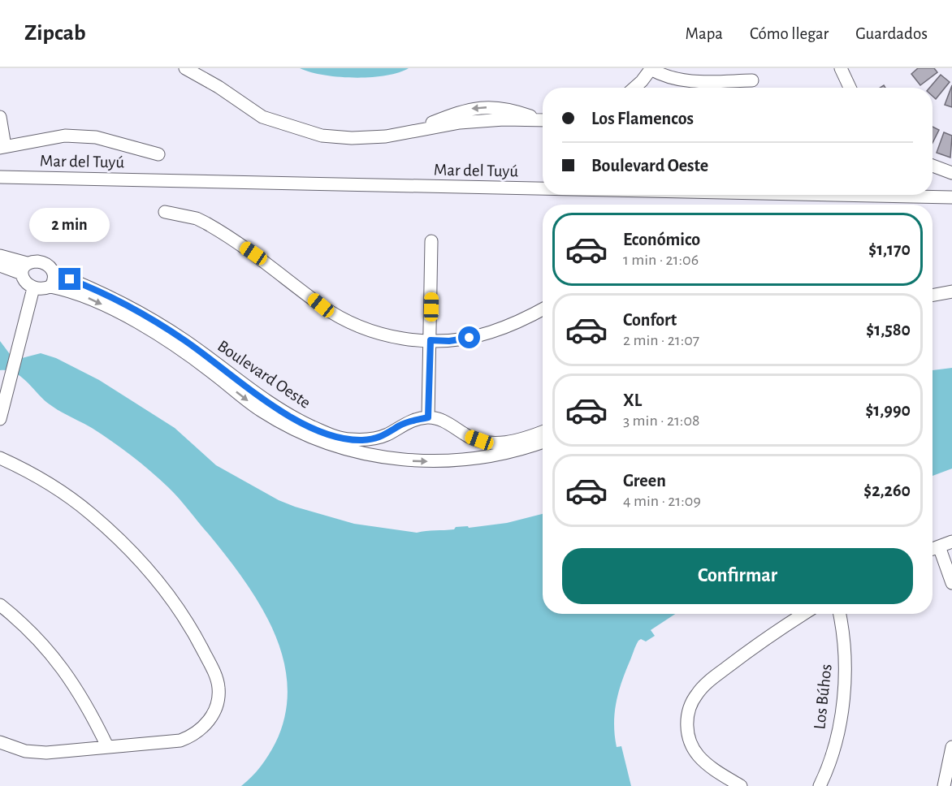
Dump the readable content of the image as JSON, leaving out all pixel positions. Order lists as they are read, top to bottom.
{
  "streets": {
    "street": ["Mar del Tuyú", "Boulevard Oeste", "Los Búhos"]
  },
  "page": {
    "header": "Zipcab",
    "nav": ["Mapa", "Cómo llegar", "Guardados"],
    "banner": ["Los Flamencos", "Boulevard Oeste"],
    "bubble": "2 min",
    "list": [
      {
        "name": "Económico",
        "note": "1 min · 21:06",
        "value": "$1,170"
      },
      {
        "name": "Confort",
        "note": "2 min · 21:07",
        "value": "$1,580"
      },
      {
        "name": "XL",
        "note": "3 min · 21:08",
        "value": "$1,990"
      },
      {
        "name": "Green",
        "note": "4 min · 21:09",
        "value": "$2,260"
      }
    ],
    "buttons": "Confirmar"
  }
}
